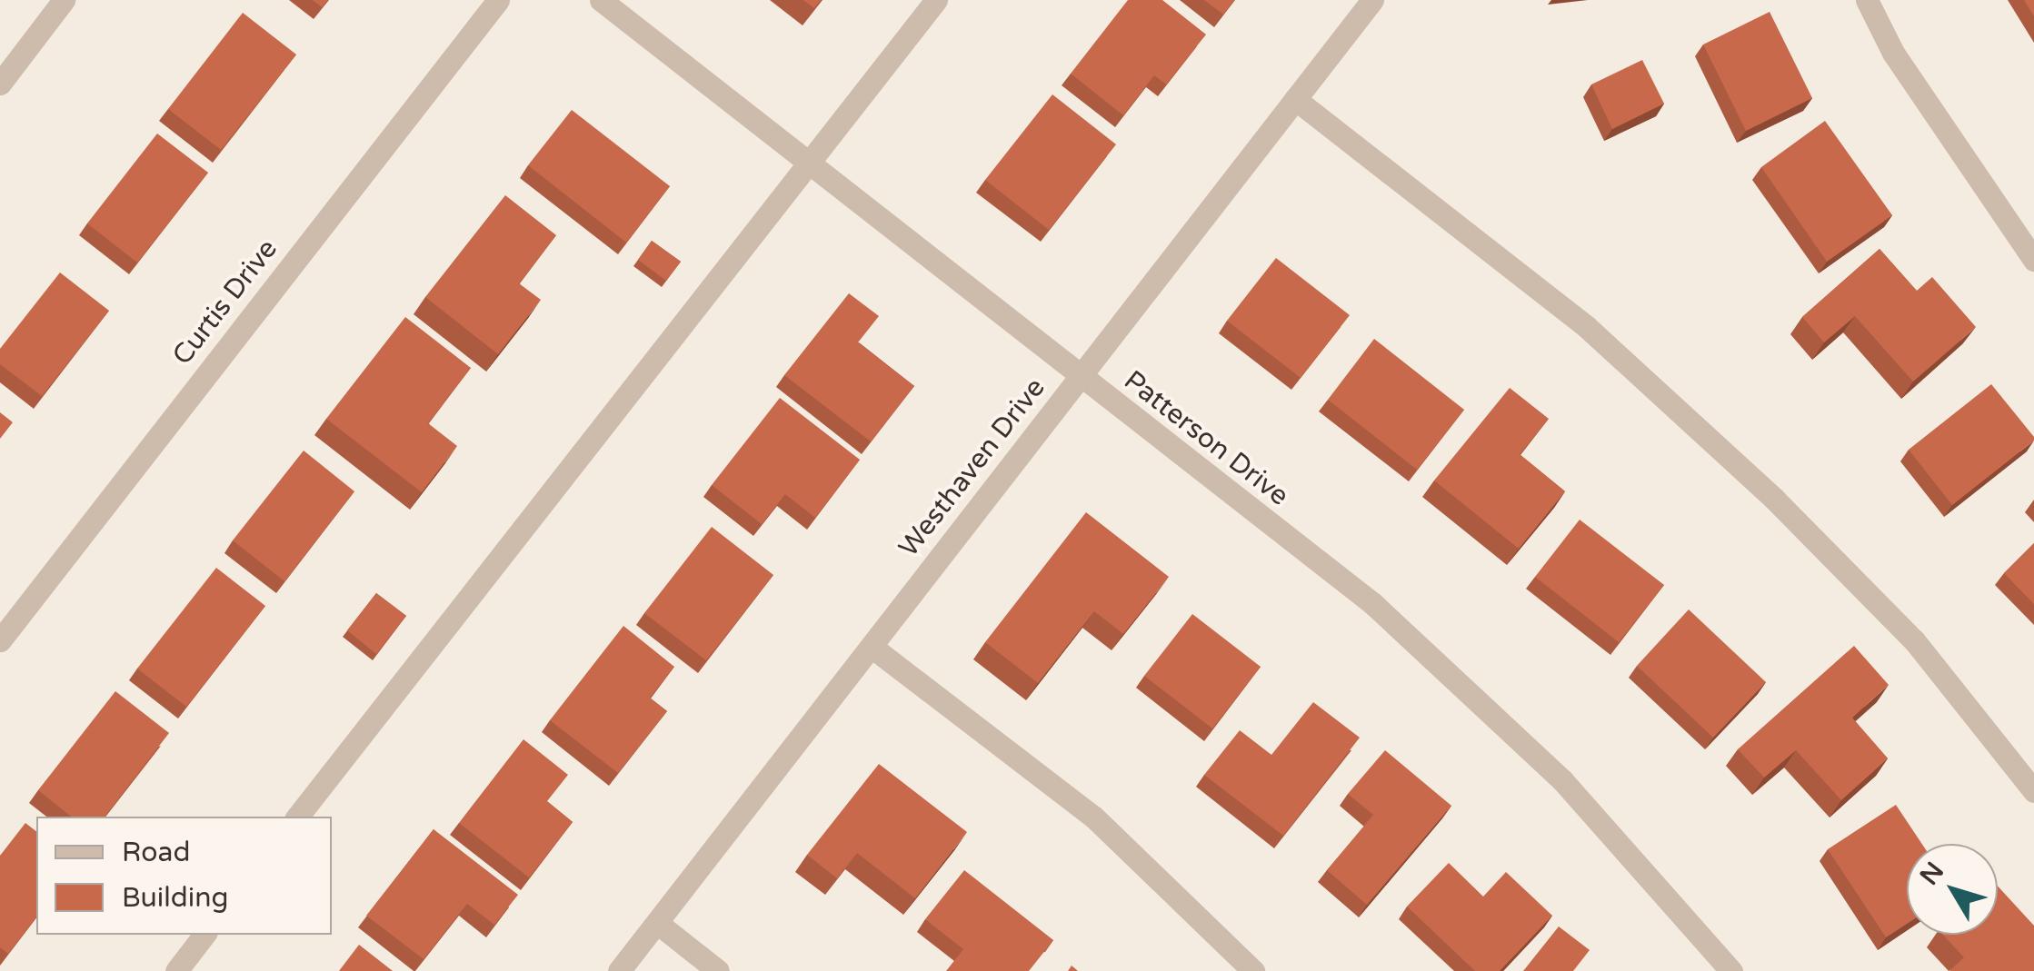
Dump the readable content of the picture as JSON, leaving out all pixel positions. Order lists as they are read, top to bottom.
{
  "streets": {
    "street": ["Curtis Drive", "Patterson Drive", "Westhaven Drive"]
  },
  "crossings": [
    ["Patterson Drive", "Westhaven Drive"]
  ],
  "legend": ["Road", "Building"],
  "north": "top left"
}
